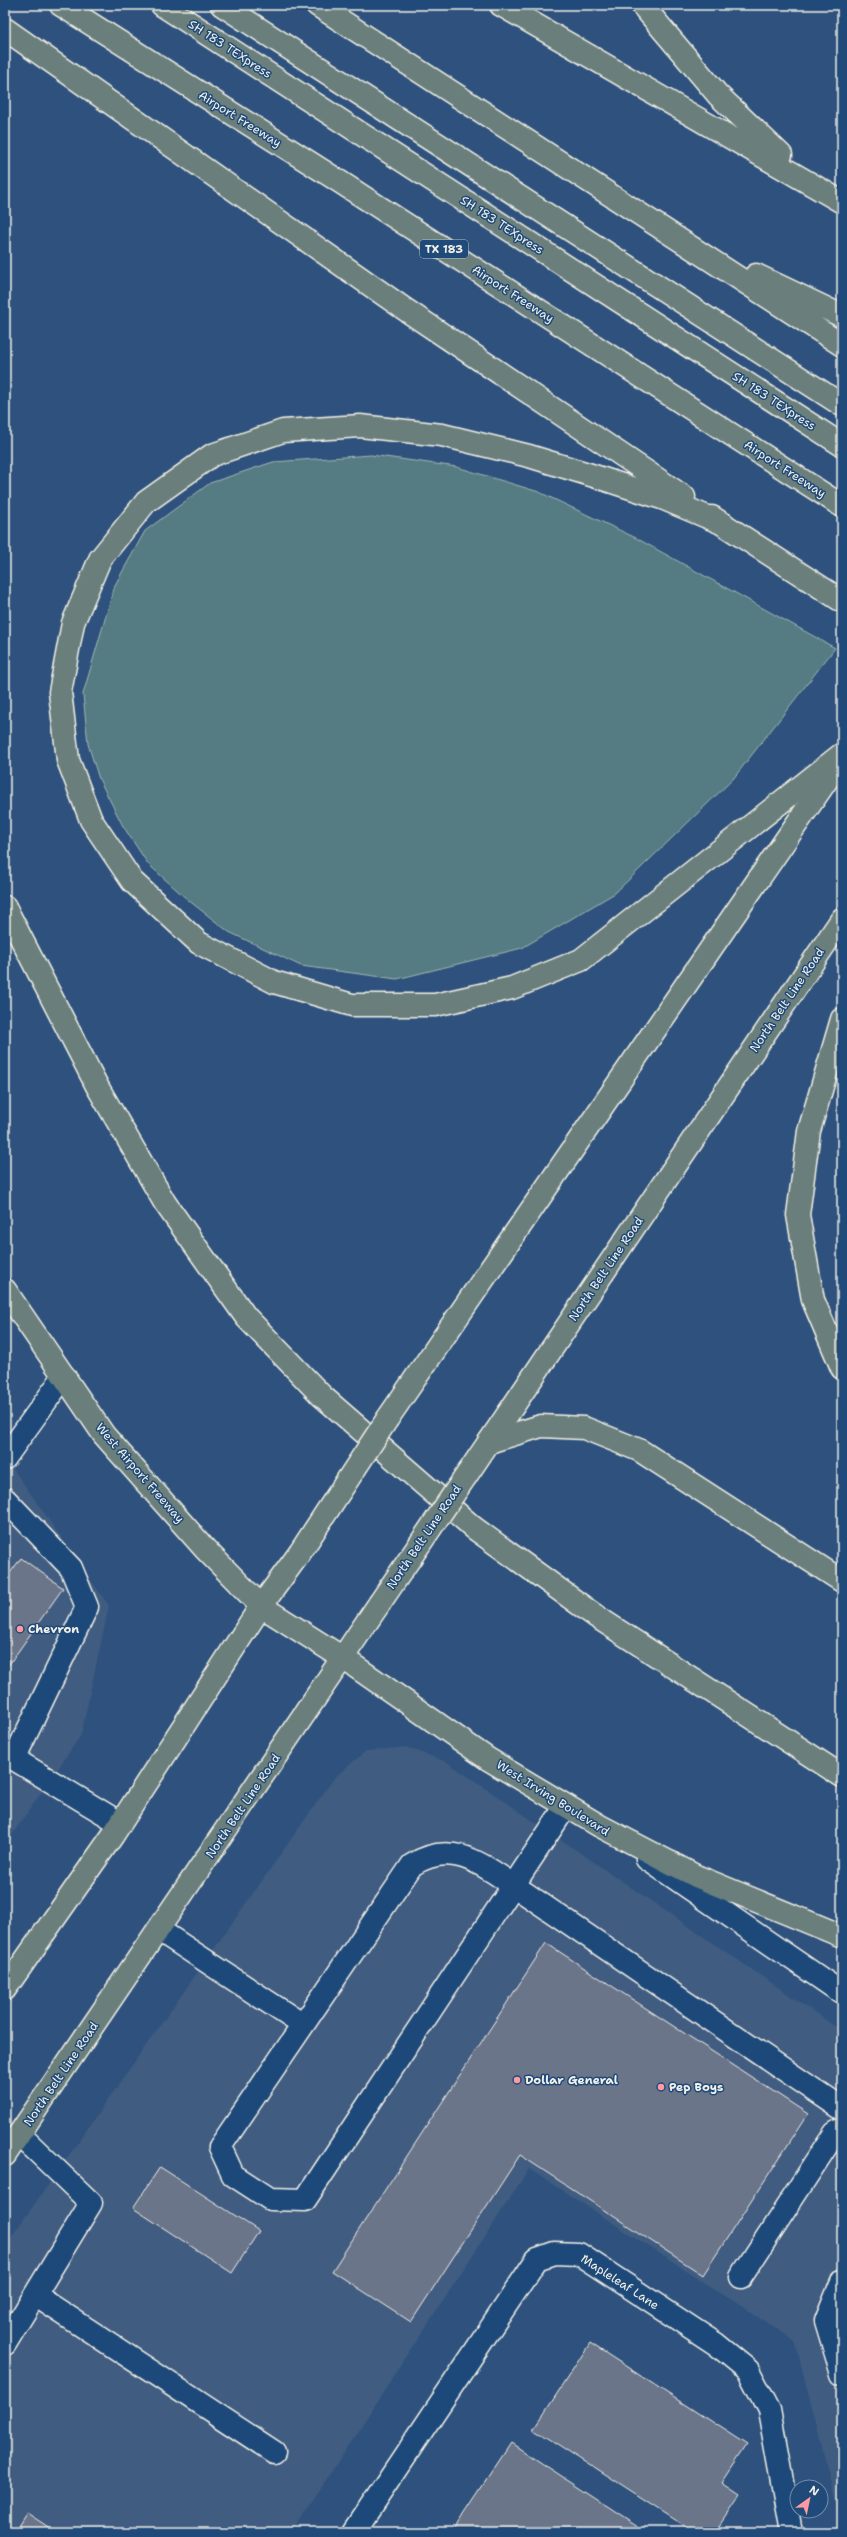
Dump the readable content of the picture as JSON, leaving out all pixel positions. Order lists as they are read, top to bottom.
{
  "streets": {
    "main road": [
      "SH 183 TEXpress",
      "Airport Freeway",
      "TX 183",
      "North Belt Line Road",
      "West Airport Freeway",
      "West Irving Boulevard"
    ],
    "street": ["Mapleleaf Lane"]
  },
  "crossings": [
    ["North Belt Line Road", "West Irving Boulevard"],
    ["West Airport Freeway", "West Irving Boulevard"]
  ],
  "places": ["Chevron", "Dollar General", "Pep Boys"],
  "north": "top right"
}
